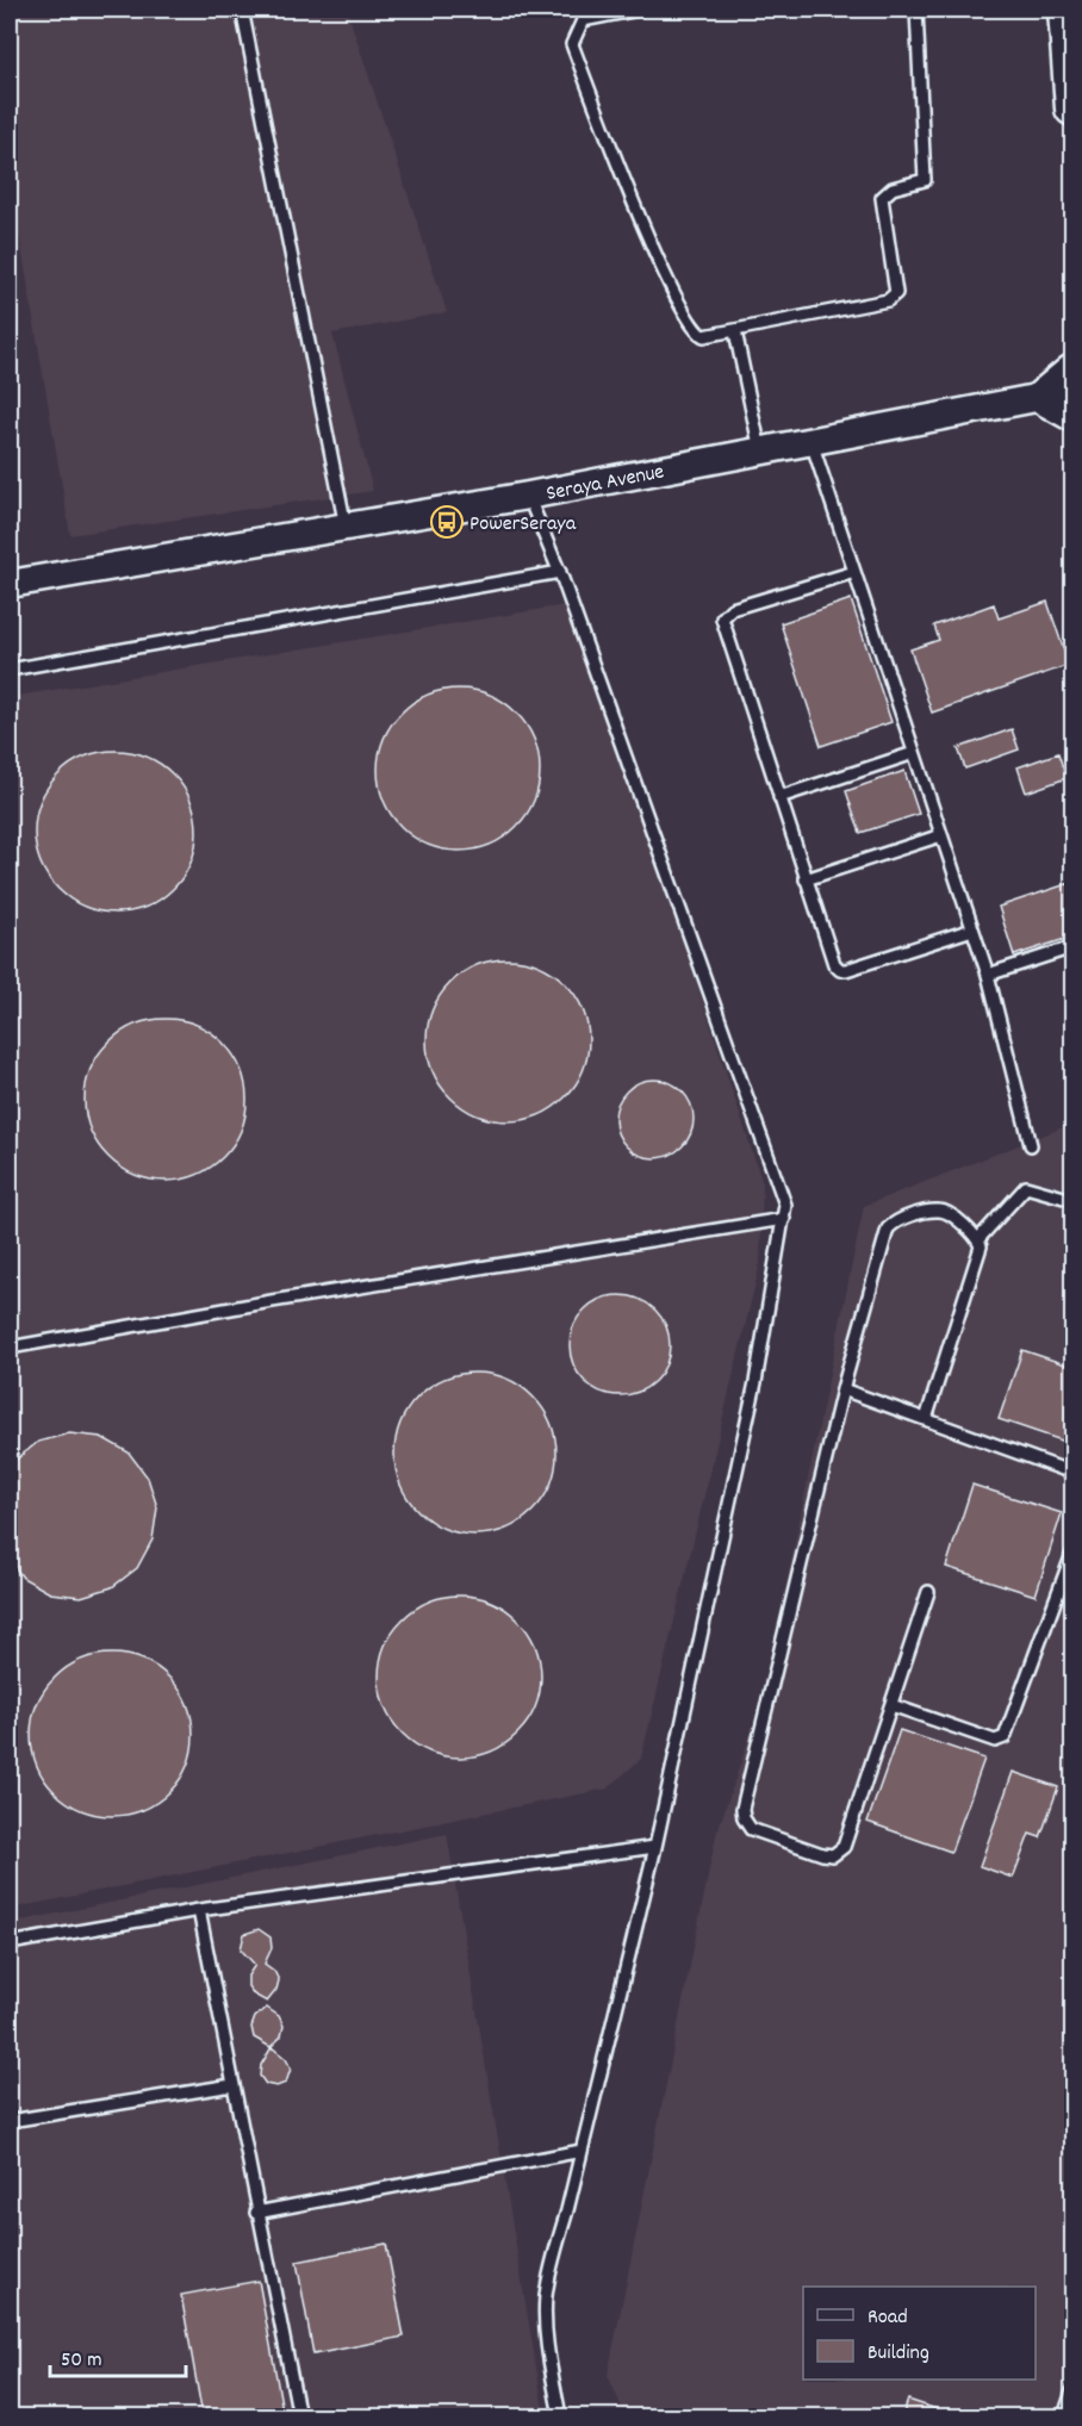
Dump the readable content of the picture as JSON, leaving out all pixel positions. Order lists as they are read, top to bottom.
{
  "streets": {
    "street": ["Seraya Avenue"]
  },
  "places": {
    "bus stop": ["PowerSeraya"]
  },
  "legend": ["Road", "Building"],
  "scale_bar": "50 m"
}
